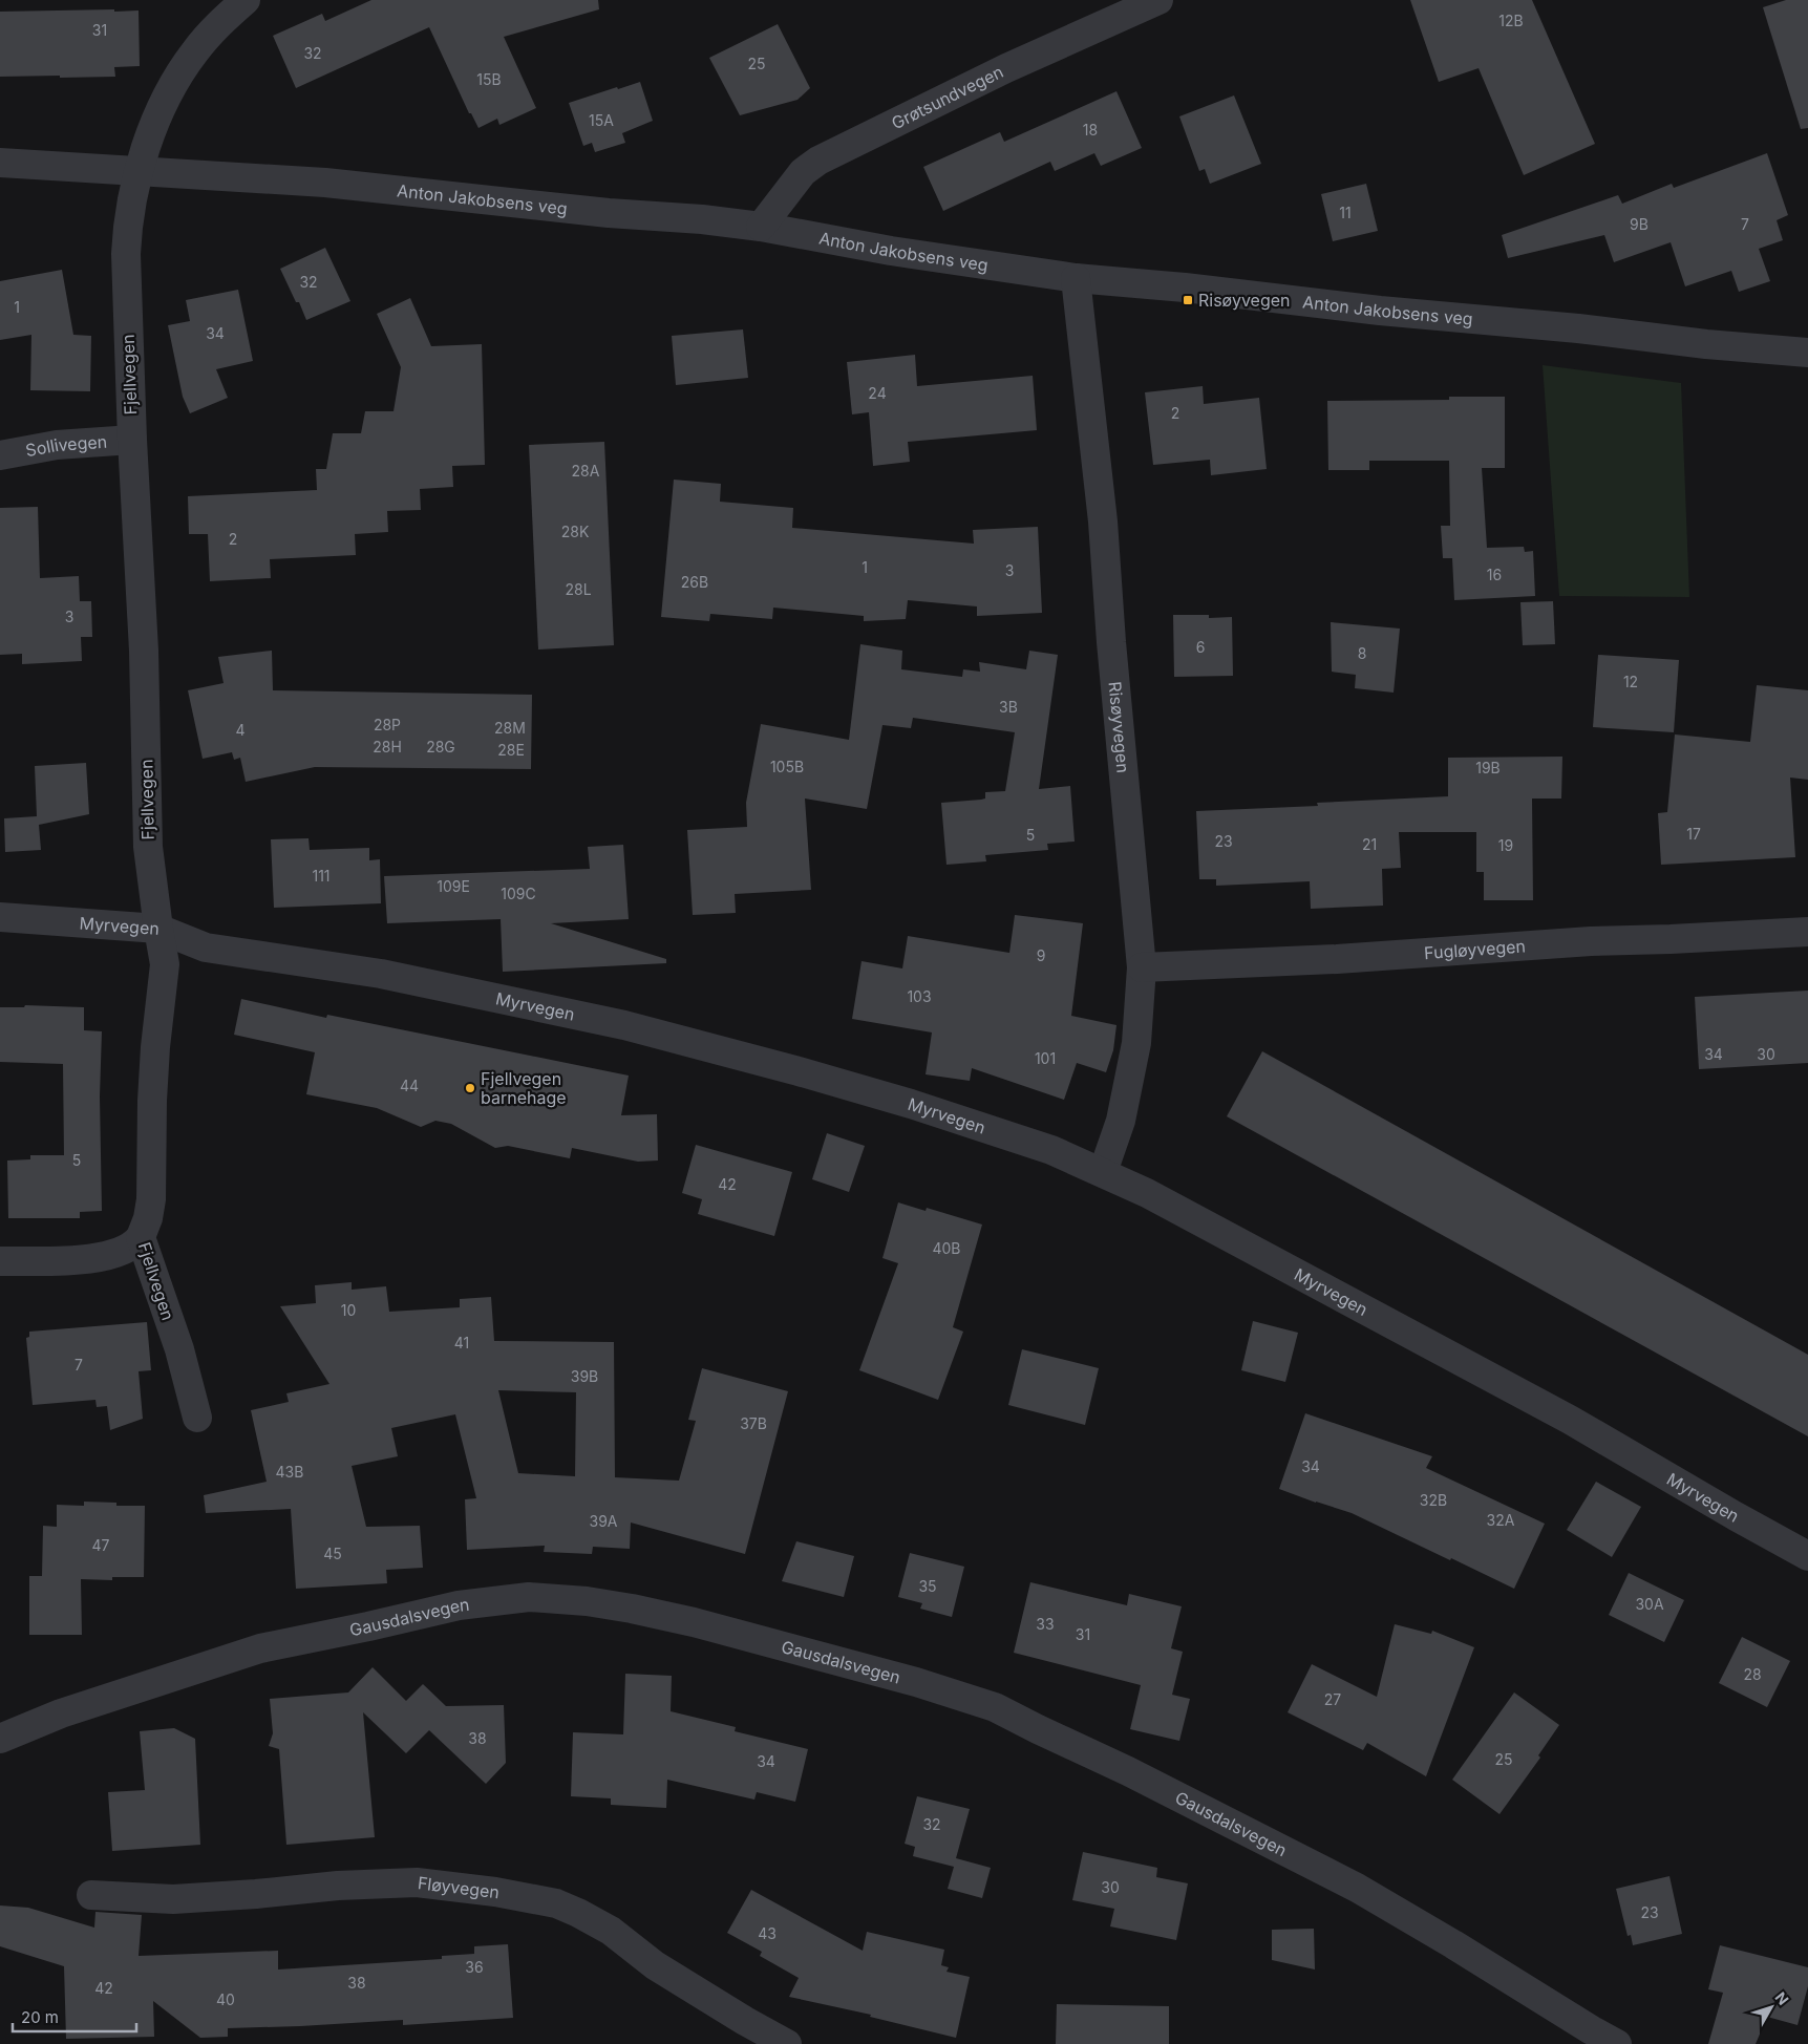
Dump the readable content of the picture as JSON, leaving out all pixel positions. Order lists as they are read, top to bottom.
{
  "streets": {
    "street": [
      "Grøtsundvegen",
      "Anton Jakobsens veg",
      "Fjellvegen",
      "Sollivegen",
      "Risøyvegen",
      "Myrvegen",
      "Fugløyvegen",
      "Gausdalsvegen",
      "Fløyvegen"
    ]
  },
  "crossings": [
    ["Grøtsundvegen", "Anton Jakobsens veg"],
    ["Anton Jakobsens veg", "Fjellvegen"],
    ["Anton Jakobsens veg", "Risøyvegen"],
    ["Fjellvegen", "Sollivegen"],
    ["Fjellvegen", "Myrvegen"],
    ["Risøyvegen", "Myrvegen"],
    ["Risøyvegen", "Fugløyvegen"]
  ],
  "places": {
    "transit": ["Risøyvegen"],
    "other": ["Fjellvegen barnehage"]
  },
  "house_numbers": [
    "12B",
    "31",
    "32",
    "25",
    "15B",
    "15A",
    "18",
    "11",
    "9B",
    "7",
    "32",
    "1",
    "34",
    "24",
    "2",
    "28A",
    "28K",
    "2",
    "1",
    "3",
    "16",
    "26B",
    "28L",
    "3",
    "6",
    "8",
    "12",
    "3B",
    "28P",
    "28M",
    "4",
    "28H",
    "28G",
    "28E",
    "105B",
    "19B",
    "17",
    "5",
    "23",
    "21",
    "19",
    "111",
    "109E",
    "109C",
    "9",
    "103",
    "34",
    "30",
    "101",
    "44",
    "5",
    "42",
    "40B",
    "10",
    "41",
    "7",
    "39B",
    "37B",
    "34",
    "43B",
    "32B",
    "32A",
    "39A",
    "47",
    "45",
    "35",
    "30A",
    "33",
    "31",
    "28",
    "27",
    "38",
    "25",
    "34",
    "32",
    "30",
    "23",
    "43",
    "36",
    "38",
    "42",
    "40"
  ],
  "scale_bar": "20 m",
  "north": "top right"
}
